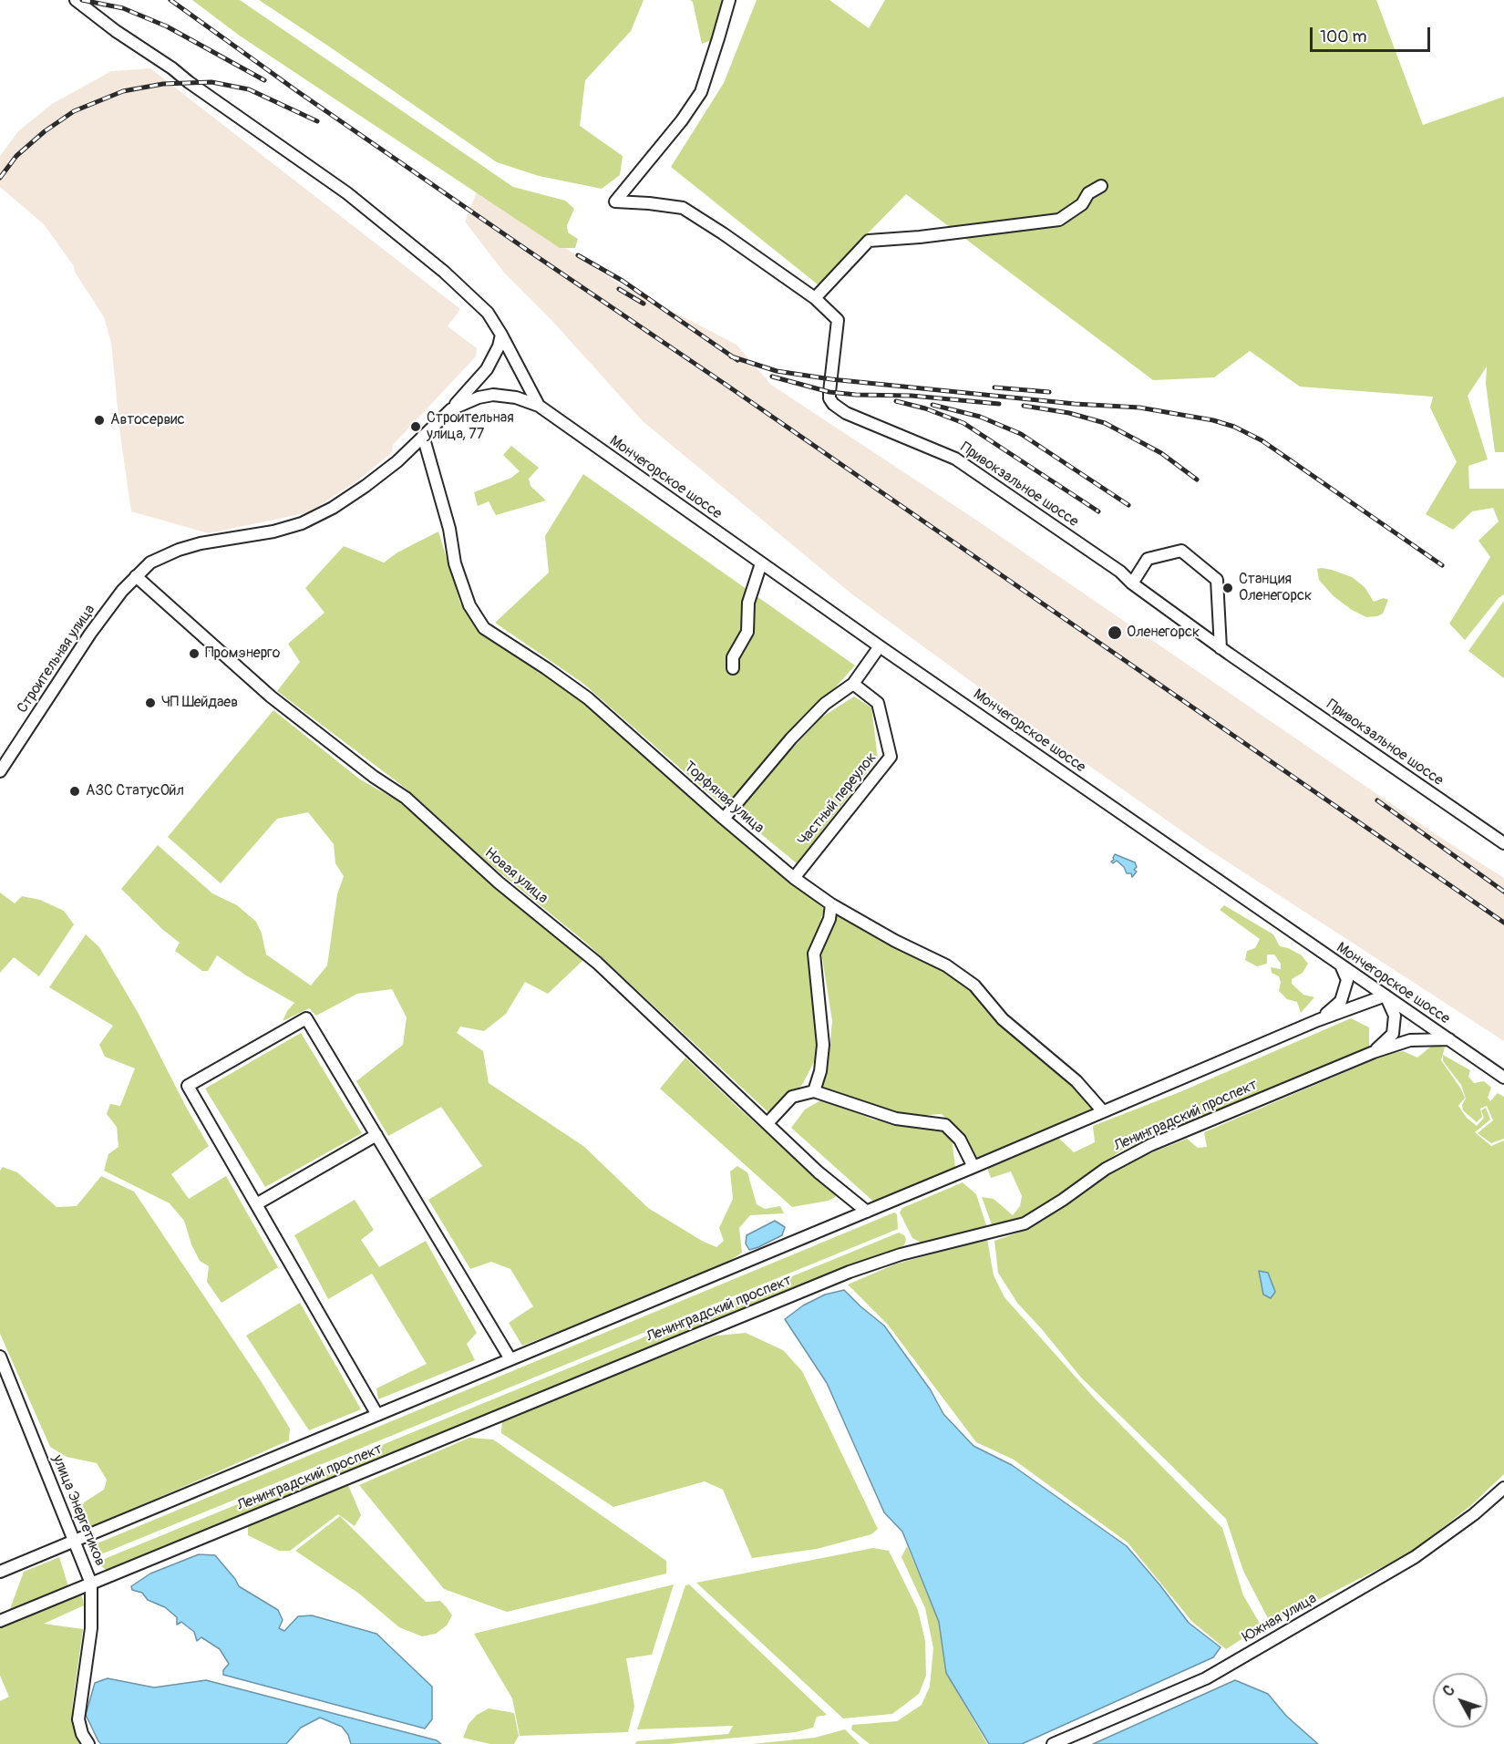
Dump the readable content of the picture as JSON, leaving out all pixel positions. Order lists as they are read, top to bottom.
{
  "streets": {
    "street": [
      "Мончегорское шоссе",
      "Привокзальное шоссе",
      "Строительная улица",
      "Торфяная улица",
      "Частный переулок",
      "Новая улица",
      "Ленинградский проспект",
      "улица Энергетиков",
      "Южная улица"
    ]
  },
  "crossings": [
    ["Мончегорское шоссе", "Ленинградский проспект"],
    ["Строительная улица", "Торфяная улица"],
    ["Строительная улица", "Новая улица"],
    ["Торфяная улица", "Частный переулок"],
    ["Ленинградский проспект", "улица Энергетиков"]
  ],
  "places": [
    "Автосервис",
    "Строительная улица, 77",
    "Станция Оленегорск",
    "Оленегорск",
    "Промэнерго",
    "ЧП Шейдаев",
    "АЗС СтатусОйл"
  ],
  "scale_bar": "100 m",
  "north": "top left"
}
